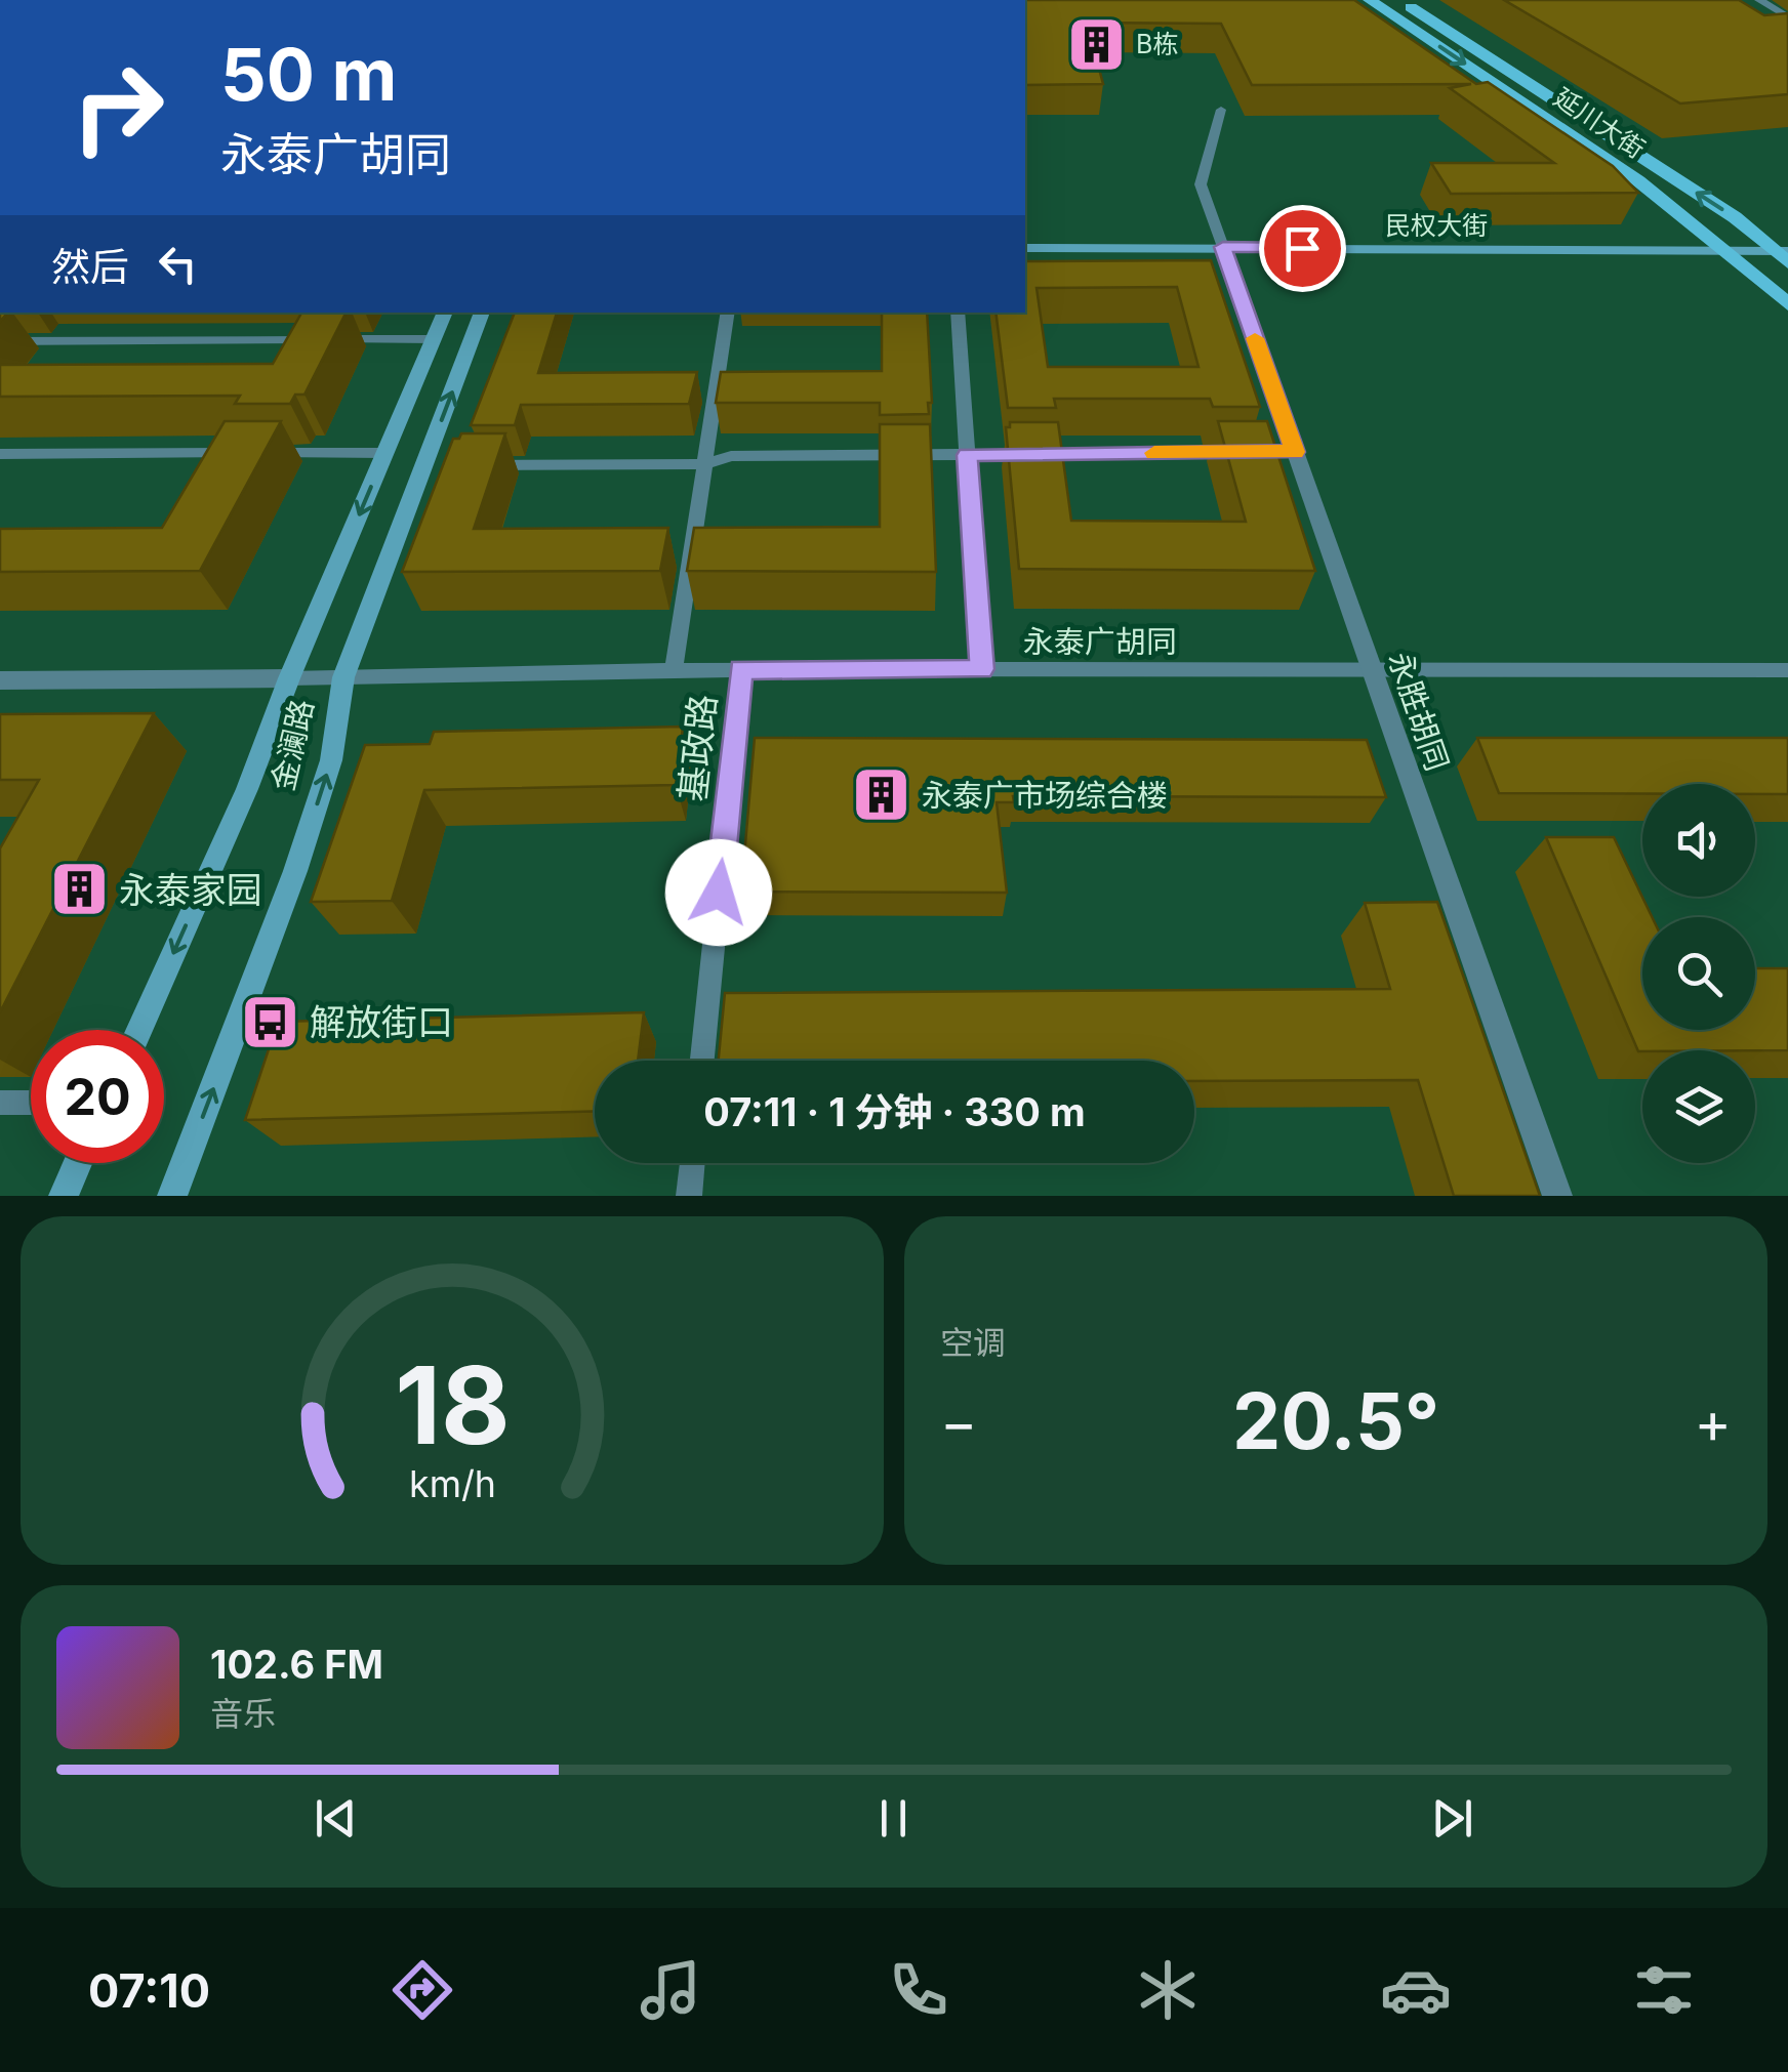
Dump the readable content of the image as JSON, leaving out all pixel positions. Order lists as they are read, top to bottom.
{
  "streets": {
    "main road": ["延川大街"],
    "street": ["民权大街", "永胜胡同", "金澜路"],
    "lane": ["永泰广胡同", "基政路"]
  },
  "crossings": [
    ["延川大街", "民权大街"],
    ["民权大街", "永胜胡同"],
    ["永泰广胡同", "永胜胡同"],
    ["永泰广胡同", "金澜路"],
    ["永泰广胡同", "基政路"]
  ],
  "places": {
    "building": ["B栋", "永泰广市场综合楼", "永泰家园"],
    "bus stop": ["解放街口"]
  },
  "page": {
    "turn": ["50 m", "永泰广胡同"],
    "then": "然后",
    "limit": "20",
    "trip": "07:11 · 1 分钟 · 330 m",
    "tile": "空调",
    "heat": ["−", "20.5°", "+"],
    "song": ["102.6 FM", "音乐"],
    "tabs": "07:10",
    "gauge": ["18", "km/h"]
  }
}
